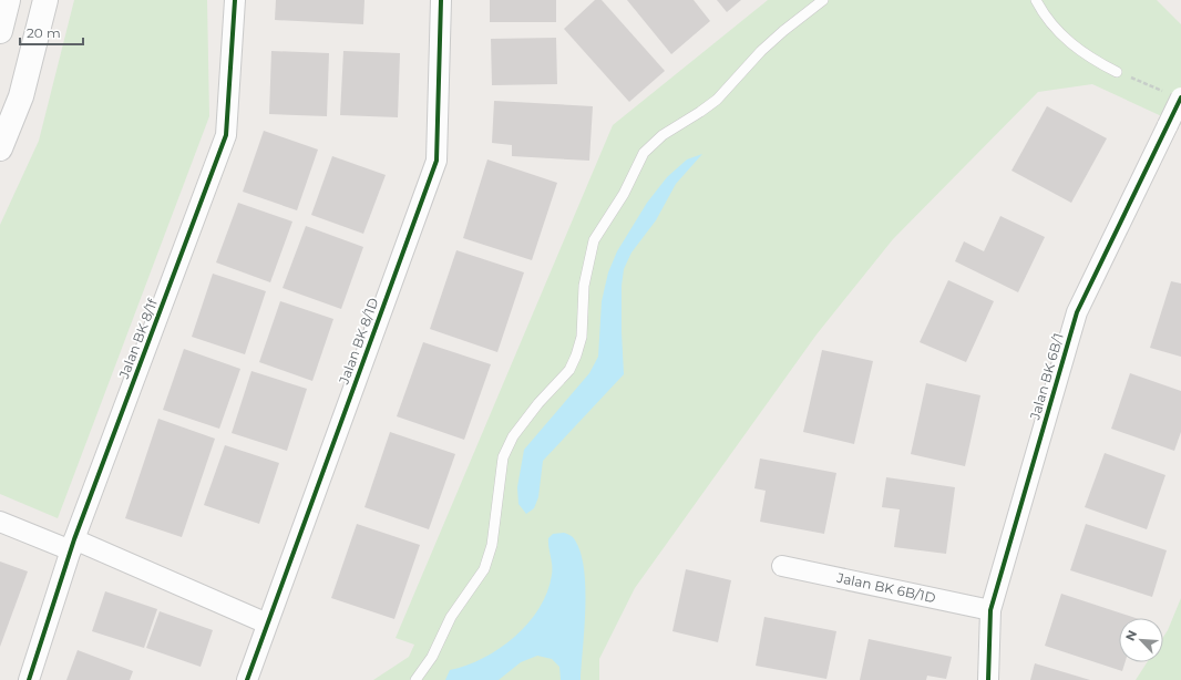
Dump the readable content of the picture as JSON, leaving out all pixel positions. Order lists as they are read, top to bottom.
{
  "streets": {
    "street": [
      "Jalan BK 8/1f",
      "Jalan BK 8/1D",
      "Jalan BK 6B/1",
      "Jalan BK 6B/1D"
    ]
  },
  "crossings": [
    ["Jalan BK 6B/1", "Jalan BK 6B/1D"]
  ],
  "scale_bar": "20 m",
  "north": "top left"
}
